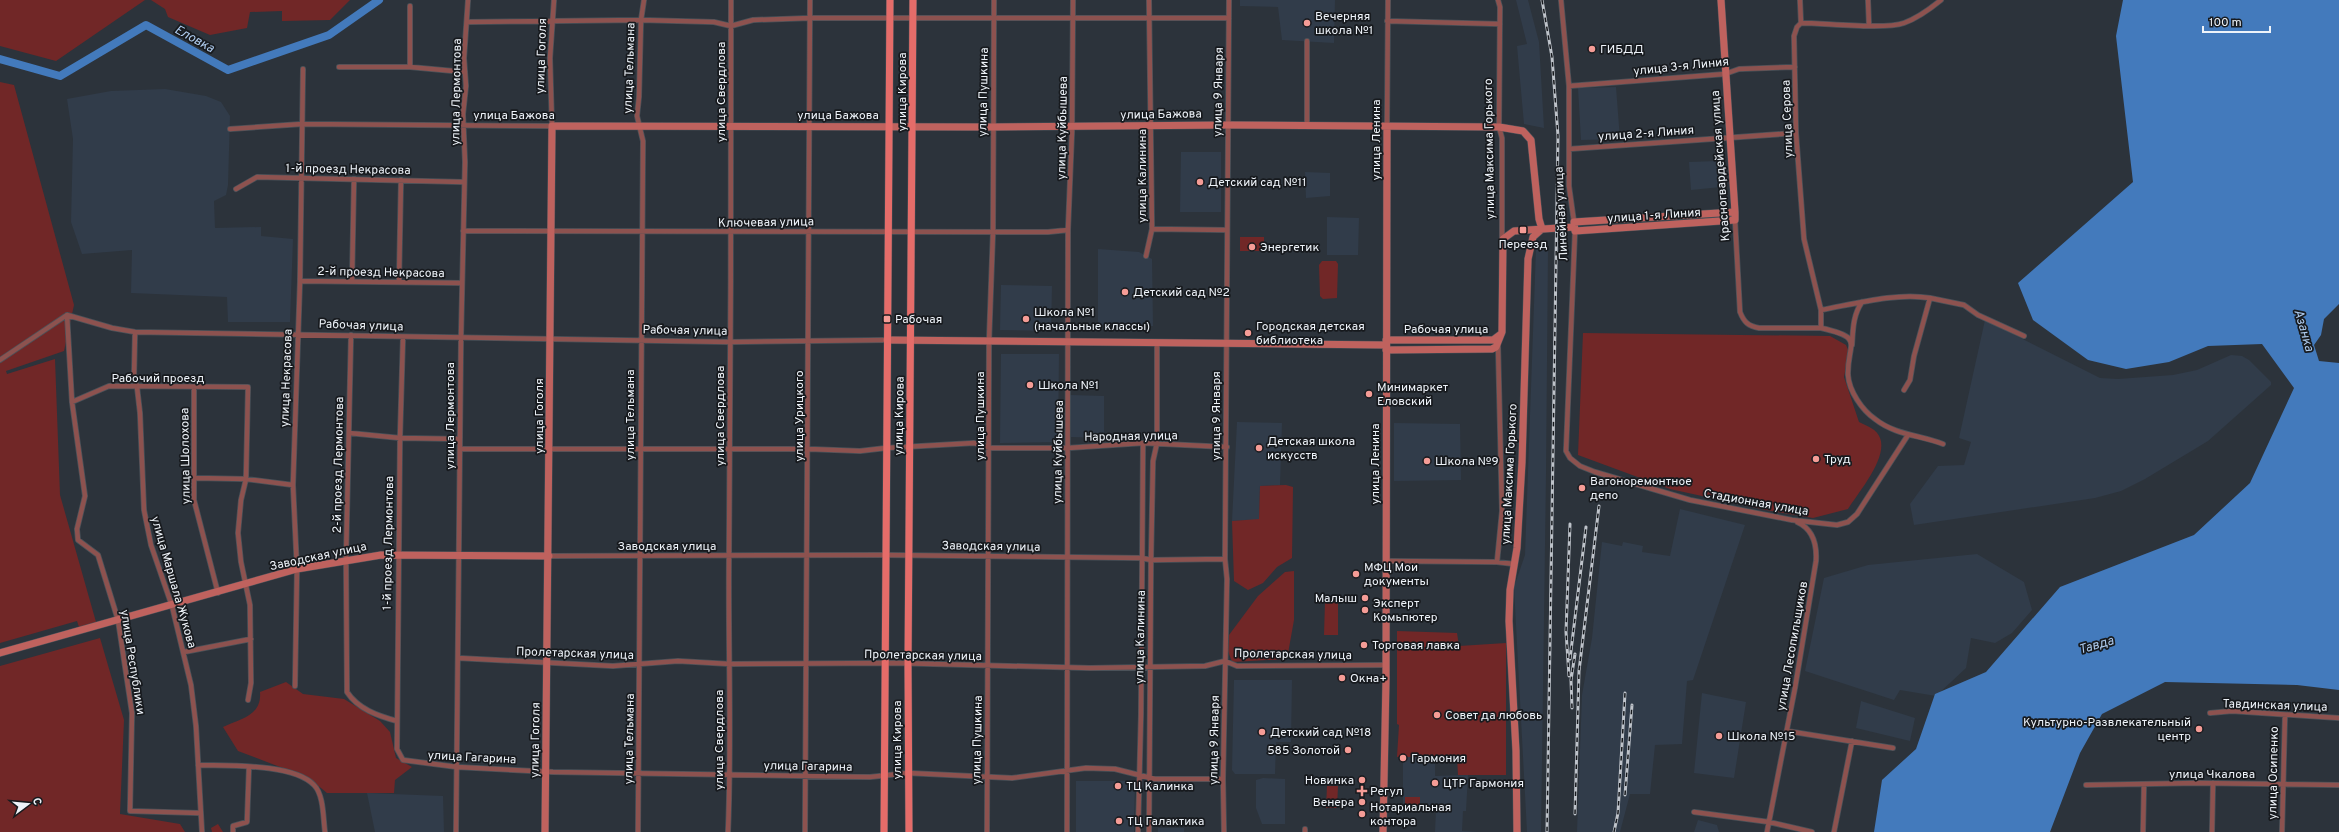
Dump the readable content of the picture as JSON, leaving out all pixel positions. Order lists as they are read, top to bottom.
{
  "streets": {
    "main road": ["улица Кирова"],
    "street": [
      "улица Гоголя",
      "улица 3-я Линия",
      "улица Тельмана",
      "улица Лермонтова",
      "улица Свердлова",
      "улица Пушкина",
      "улица 9 Января",
      "улица Бажова",
      "улица Серова",
      "улица Куйбышева",
      "улица 2-я Линия",
      "улица Ленина",
      "улица Максима Горького",
      "Красногвардейская улица",
      "1-й проезд Некрасова",
      "улица Калинина",
      "Линейная улица",
      "улица 1-я Линия",
      "Ключевая улица",
      "2-й проезд Некрасова",
      "Рабочая улица",
      "Рабочий проезд",
      "улица Некрасова",
      "улица Урицкого",
      "Народная улица",
      "улица Шолохова",
      "2-й проезд Лермонтова",
      "Стадионная улица",
      "1-й проезд Лермонтова",
      "Заводская улица",
      "улица Маршала Жукова",
      "улица Лесопильщиков",
      "Пролетарская улица",
      "улица Республики",
      "Тавдинская улица",
      "улица Гагарина",
      "улица Осипенко",
      "улица Чкалова"
    ]
  },
  "crossings": [
    ["улица Гоголя", "улица Бажова"],
    ["улица Гоголя", "Ключевая улица"],
    ["улица Гоголя", "Рабочая улица"],
    ["улица Гоголя", "Народная улица"],
    ["улица Гоголя", "Заводская улица"],
    ["улица Гоголя", "Пролетарская улица"],
    ["улица Гоголя", "улица Гагарина"],
    ["улица 3-я Линия", "улица Серова"],
    ["улица 3-я Линия", "Красногвардейская улица"],
    ["улица 3-я Линия", "Линейная улица"],
    ["улица Тельмана", "улица Бажова"],
    ["улица Тельмана", "Ключевая улица"],
    ["улица Тельмана", "Рабочая улица"],
    ["улица Тельмана", "Народная улица"],
    ["улица Тельмана", "Заводская улица"],
    ["улица Тельмана", "Пролетарская улица"],
    ["улица Тельмана", "улица Гагарина"],
    ["улица Лермонтова", "улица Бажова"],
    ["улица Лермонтова", "1-й проезд Некрасова"],
    ["улица Лермонтова", "Ключевая улица"],
    ["улица Лермонтова", "2-й проезд Некрасова"],
    ["улица Лермонтова", "Рабочая улица"],
    ["улица Лермонтова", "Народная улица"],
    ["улица Лермонтова", "Заводская улица"],
    ["улица Лермонтова", "Пролетарская улица"],
    ["улица Лермонтова", "улица Гагарина"],
    ["улица Свердлова", "улица Бажова"],
    ["улица Свердлова", "Ключевая улица"],
    ["улица Свердлова", "Рабочая улица"],
    ["улица Свердлова", "Народная улица"],
    ["улица Свердлова", "Заводская улица"],
    ["улица Свердлова", "Пролетарская улица"],
    ["улица Свердлова", "улица Гагарина"],
    ["улица Кирова", "улица Бажова"],
    ["улица Кирова", "Ключевая улица"],
    ["улица Кирова", "Рабочая улица"],
    ["улица Кирова", "Народная улица"],
    ["улица Кирова", "Заводская улица"],
    ["улица Кирова", "Пролетарская улица"],
    ["улица Кирова", "улица Гагарина"],
    ["улица Пушкина", "улица Бажова"],
    ["улица Пушкина", "Ключевая улица"],
    ["улица Пушкина", "Рабочая улица"],
    ["улица Пушкина", "Народная улица"],
    ["улица Пушкина", "Заводская улица"],
    ["улица Пушкина", "Пролетарская улица"],
    ["улица Пушкина", "улица Гагарина"],
    ["улица 9 Января", "улица Бажова"],
    ["улица 9 Января", "Рабочая улица"],
    ["улица 9 Января", "Народная улица"],
    ["улица 9 Января", "Заводская улица"],
    ["улица 9 Января", "Пролетарская улица"],
    ["улица 9 Января", "улица Гагарина"],
    ["улица Бажова", "улица Куйбышева"],
    ["улица Бажова", "улица Ленина"],
    ["улица Бажова", "улица Максима Горького"],
    ["улица Бажова", "улица Калинина"],
    ["улица Бажова", "улица 1-я Линия"],
    ["улица Бажова", "улица Некрасова"],
    ["улица Бажова", "улица Урицкого"],
    ["улица Серова", "улица 2-я Линия"],
    ["улица Серова", "Красногвардейская улица"],
    ["улица Куйбышева", "Ключевая улица"],
    ["улица Куйбышева", "Рабочая улица"],
    ["улица Куйбышева", "Народная улица"],
    ["улица Куйбышева", "Заводская улица"],
    ["улица Куйбышева", "Пролетарская улица"],
    ["улица Куйбышева", "улица Гагарина"],
    ["улица 2-я Линия", "Красногвардейская улица"],
    ["улица 2-я Линия", "Линейная улица"],
    ["улица Ленина", "Рабочая улица"],
    ["улица Ленина", "Пролетарская улица"],
    ["улица Максима Горького", "улица 1-я Линия"],
    ["улица Максима Горького", "Рабочая улица"],
    ["Красногвардейская улица", "улица 1-я Линия"],
    ["1-й проезд Некрасова", "улица Некрасова"],
    ["улица Калинина", "Рабочая улица"],
    ["улица Калинина", "Народная улица"],
    ["улица Калинина", "Заводская улица"],
    ["улица Калинина", "Пролетарская улица"],
    ["улица Калинина", "улица Гагарина"],
    ["Линейная улица", "улица 1-я Линия"],
    ["Линейная улица", "Стадионная улица"],
    ["Ключевая улица", "улица Урицкого"],
    ["2-й проезд Некрасова", "улица Некрасова"],
    ["Рабочая улица", "улица Некрасова"],
    ["Рабочая улица", "улица Урицкого"],
    ["Рабочая улица", "2-й проезд Лермонтова"],
    ["Рабочая улица", "1-й проезд Лермонтова"],
    ["Рабочая улица", "улица Маршала Жукова"],
    ["Рабочая улица", "улица Республики"],
    ["Рабочий проезд", "улица Шолохова"],
    ["Рабочий проезд", "улица Маршала Жукова"],
    ["Рабочий проезд", "улица Республики"],
    ["улица Некрасова", "Заводская улица"],
    ["улица Урицкого", "Народная улица"],
    ["улица Урицкого", "Заводская улица"],
    ["улица Урицкого", "Пролетарская улица"],
    ["улица Урицкого", "улица Гагарина"],
    ["улица Шолохова", "Заводская улица"],
    ["2-й проезд Лермонтова", "1-й проезд Лермонтова"],
    ["2-й проезд Лермонтова", "Заводская улица"],
    ["Стадионная улица", "улица Лесопильщиков"],
    ["1-й проезд Лермонтова", "Заводская улица"],
    ["1-й проезд Лермонтова", "улица Гагарина"],
    ["Заводская улица", "улица Маршала Жукова"],
    ["Заводская улица", "улица Республики"],
    ["улица Маршала Жукова", "улица Республики"],
    ["Тавдинская улица", "улица Осипенко"],
    ["улица Осипенко", "улица Чкалова"]
  ],
  "water": ["Еловка", "Азанка", "Тавда"],
  "places": {
    "other": [
      "Вечерняя школа №1",
      "ГИБДД",
      "Детский сад №11",
      "Энергетик",
      "Детский сад №2",
      "Школа №1 (начальные классы)",
      "Городская детская библиотека",
      "Школа №1",
      "Минимаркет Еловский",
      "Детская школа искусств",
      "Труд",
      "Школа №9",
      "Вагоноремонтное депо",
      "МФЦ Мои документы",
      "Малыш",
      "Эксперт Комьпютер",
      "Торговая лавка",
      "Окна+",
      "Совет да любовь",
      "Культурно-Развлекательный центр",
      "Детский сад №18",
      "Школа №15",
      "585 Золотой",
      "Гармония",
      "Новинка",
      "ЦТР Гармония",
      "ТЦ Калинка",
      "Венера",
      "Нотариальная контора",
      "ТЦ Галактика"
    ],
    "transit": ["Переезд", "Рабочая"],
    "health": ["Регул"]
  },
  "scale_bar": "100 m",
  "north": "right"
}
